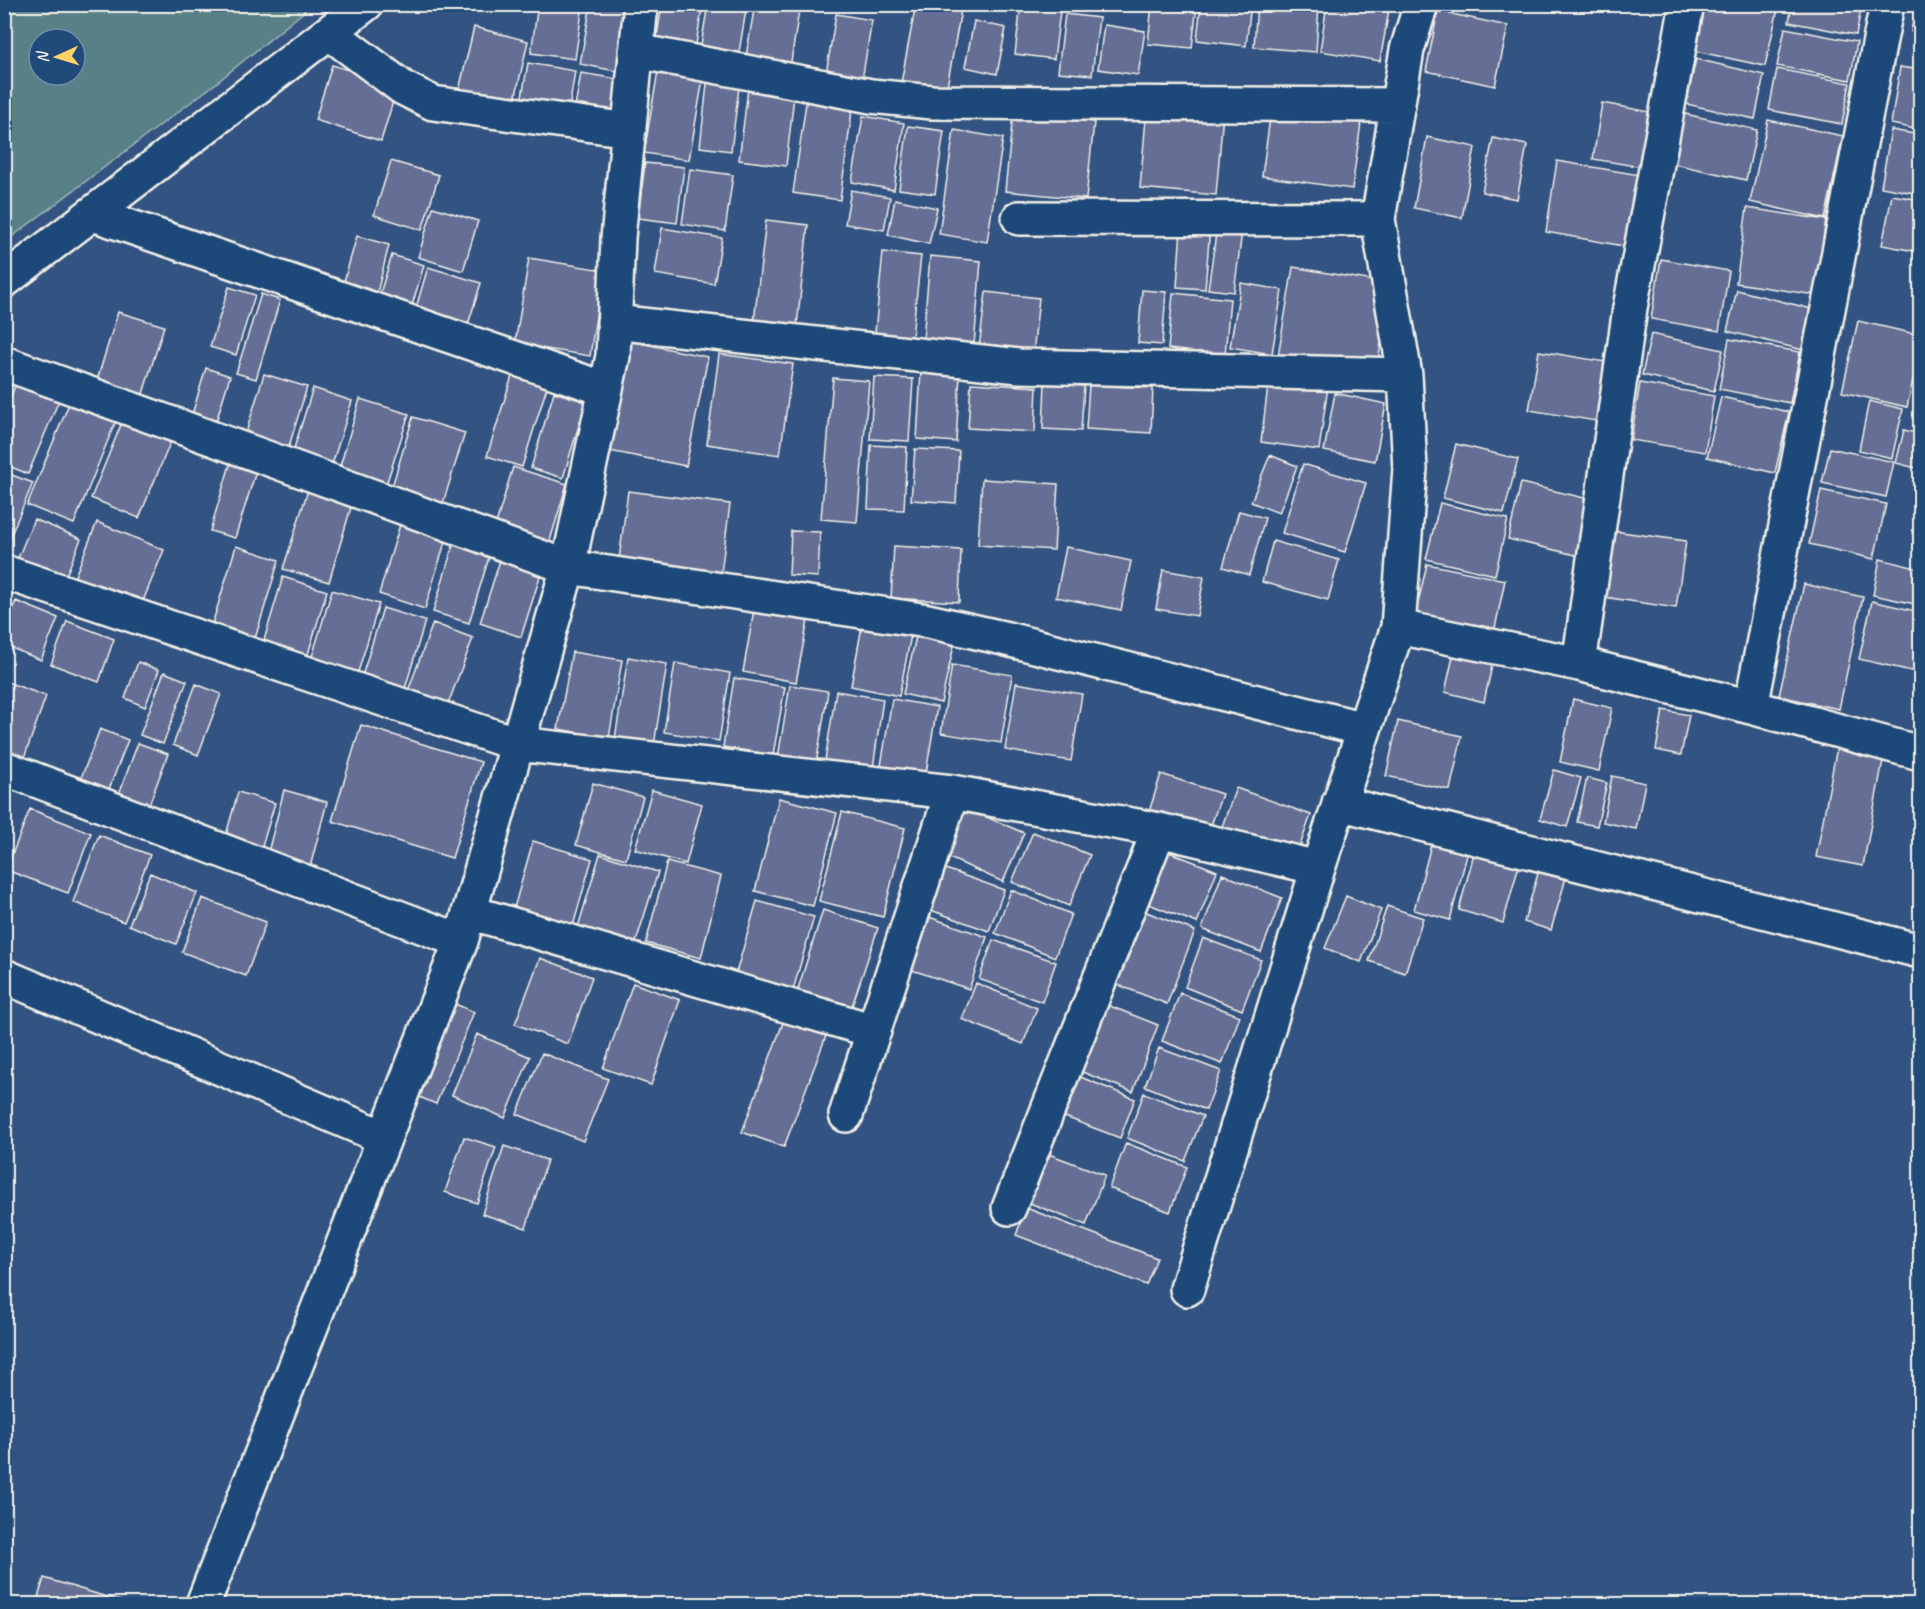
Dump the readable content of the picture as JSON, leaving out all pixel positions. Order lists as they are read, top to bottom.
{
  "north": "left"
}
